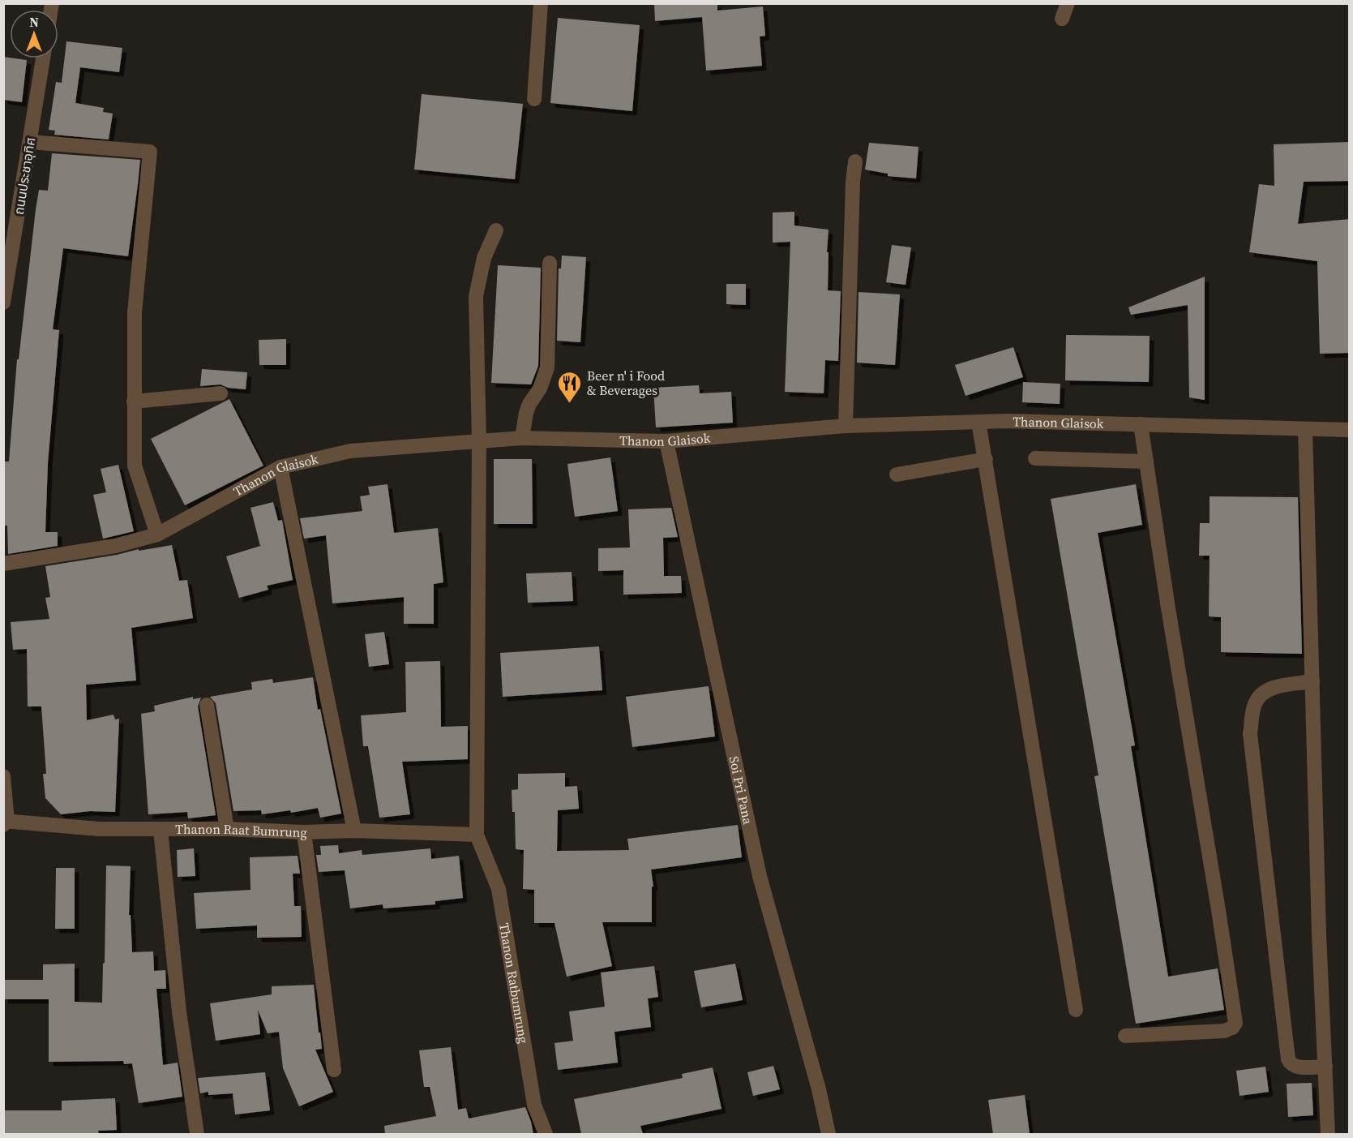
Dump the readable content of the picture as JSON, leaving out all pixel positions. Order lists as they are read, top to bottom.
{
  "streets": {
    "street": [
      "ถนนประชาอุทิศ",
      "Thanon Glaisok",
      "Soi Pri Pana",
      "Thanon Raat Bumrung",
      "Thanon Ratbumrung"
    ]
  },
  "crossings": [
    ["Thanon Glaisok", "Soi Pri Pana"],
    ["Thanon Raat Bumrung", "Thanon Ratbumrung"]
  ],
  "places": {
    "restaurant": ["Beer n' i Food & Beverages"]
  },
  "north": "top"
}
